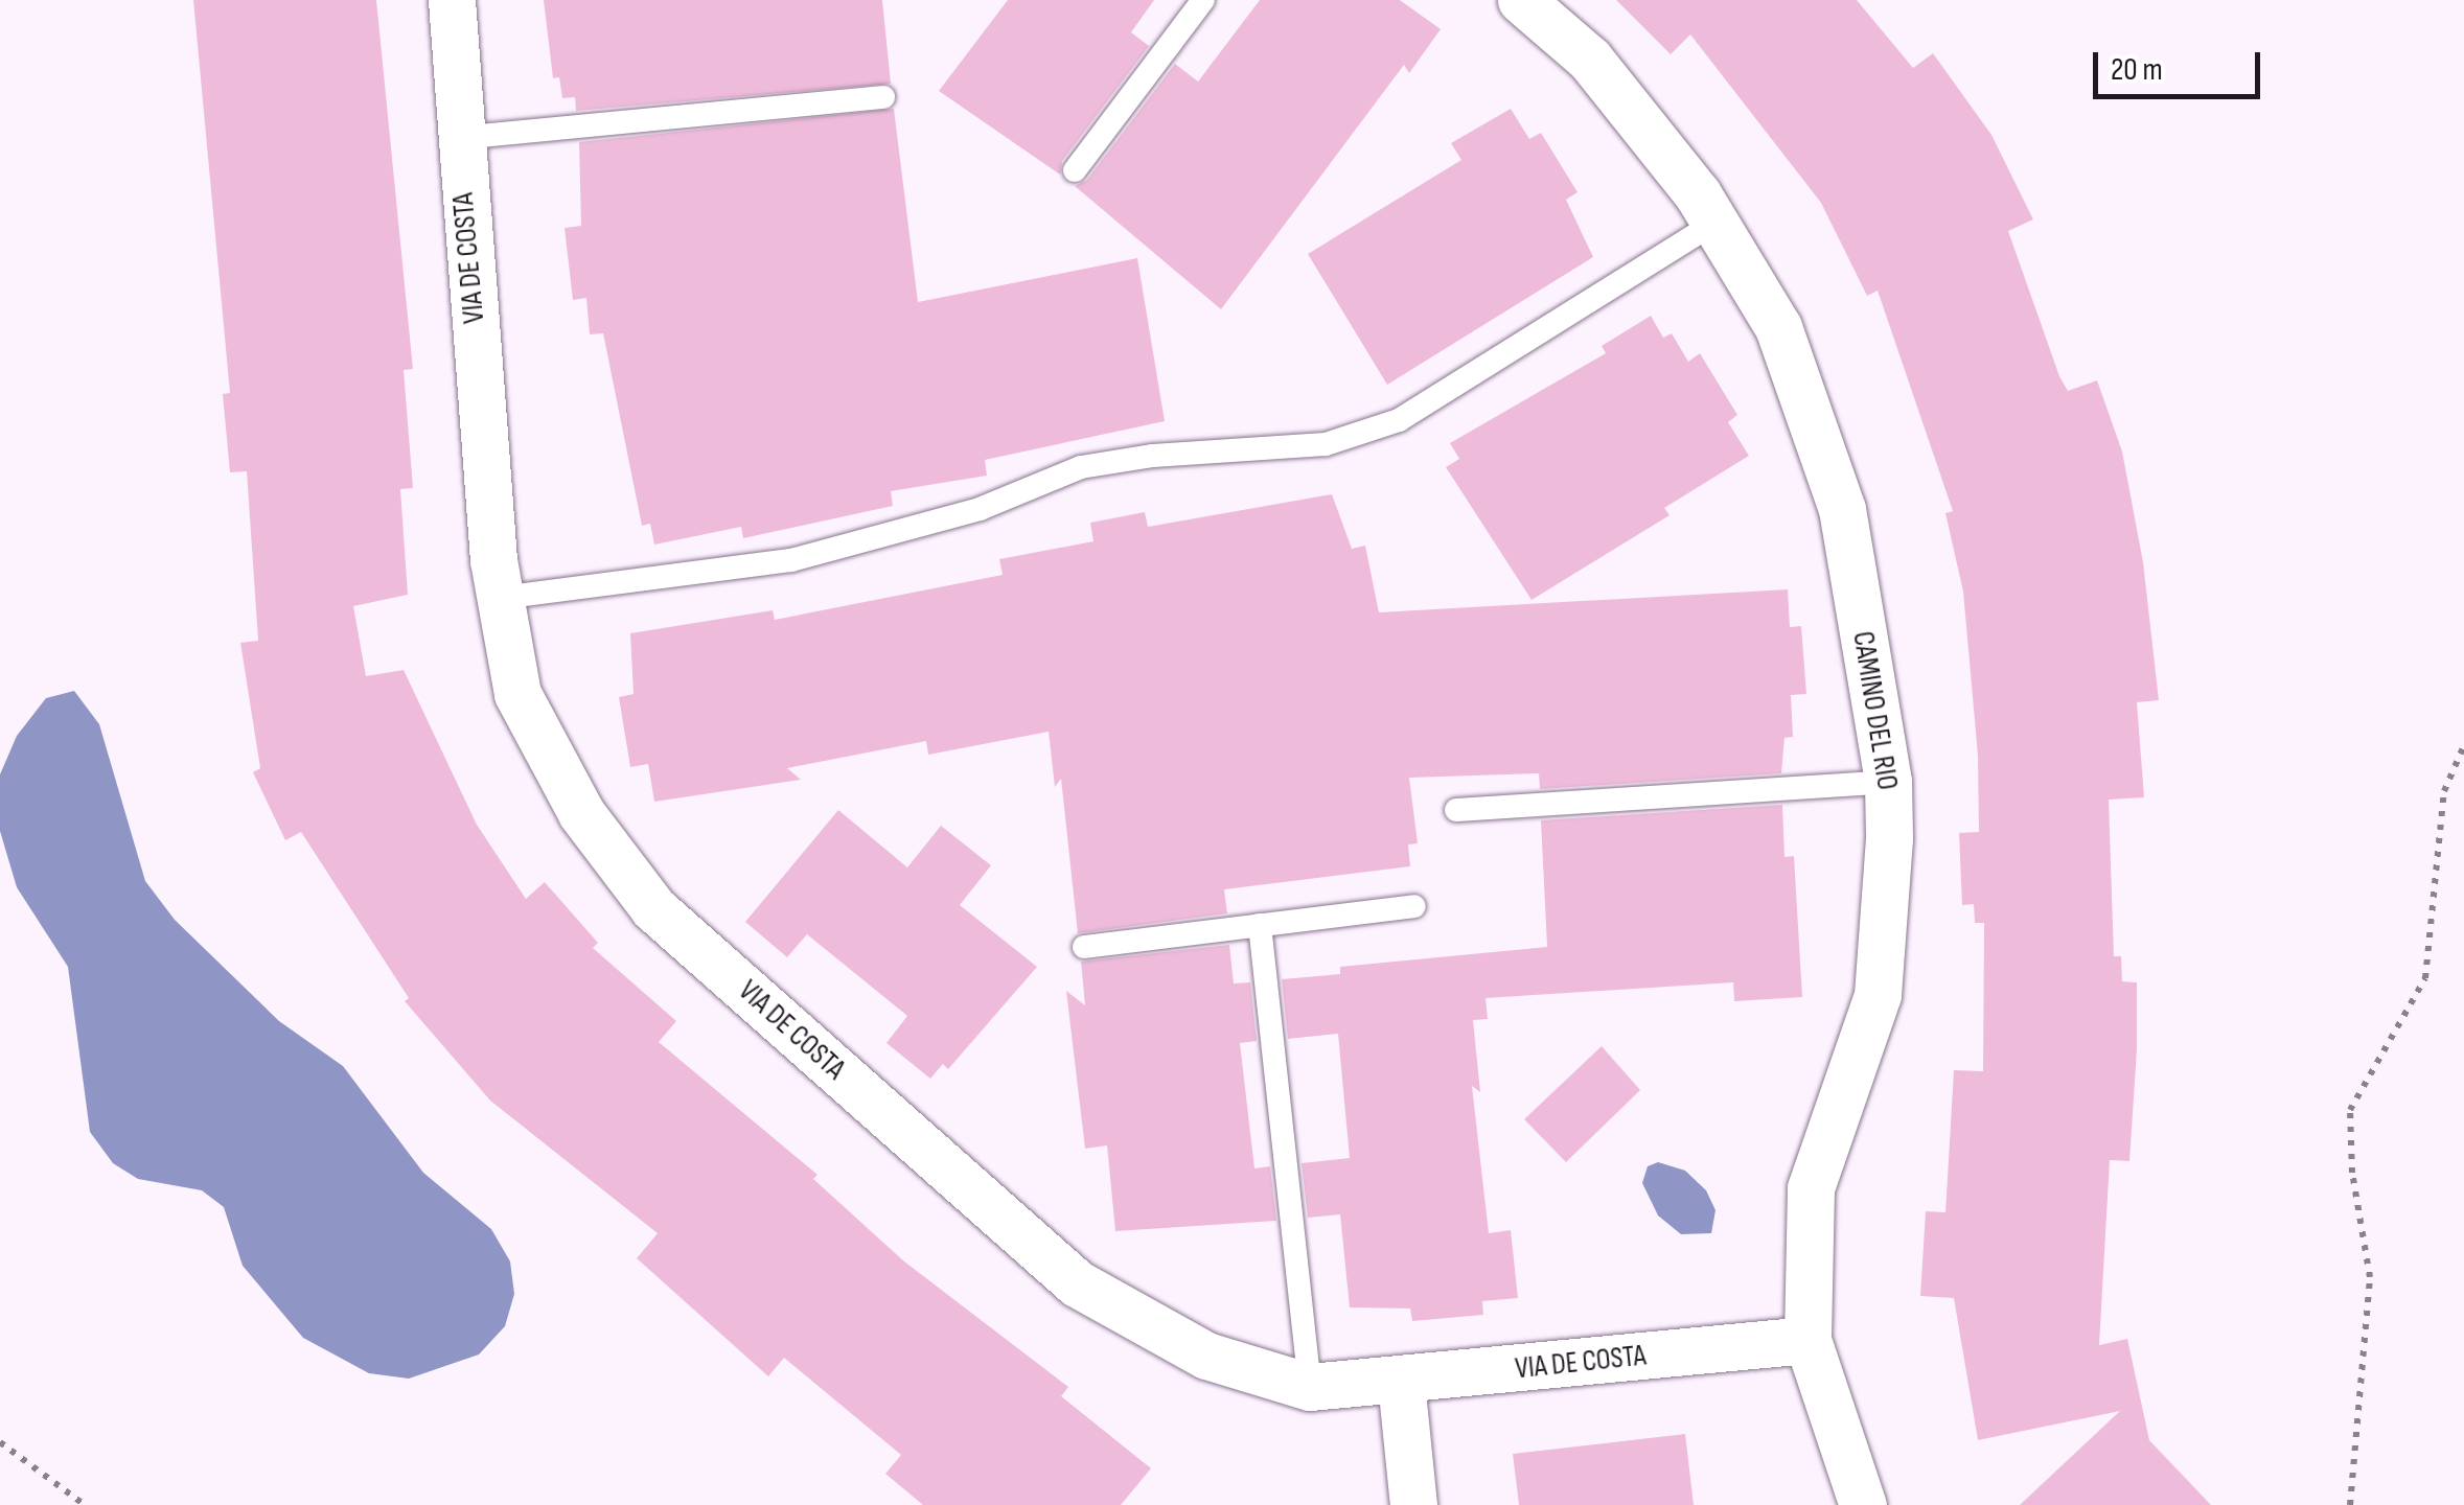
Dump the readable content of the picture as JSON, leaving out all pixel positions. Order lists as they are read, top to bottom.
{
  "streets": {
    "street": ["VIA DE COSTA", "CAMINO DEL RIO"]
  },
  "crossings": [
    ["VIA DE COSTA", "CAMINO DEL RIO"]
  ],
  "scale_bar": "20 m"
}
